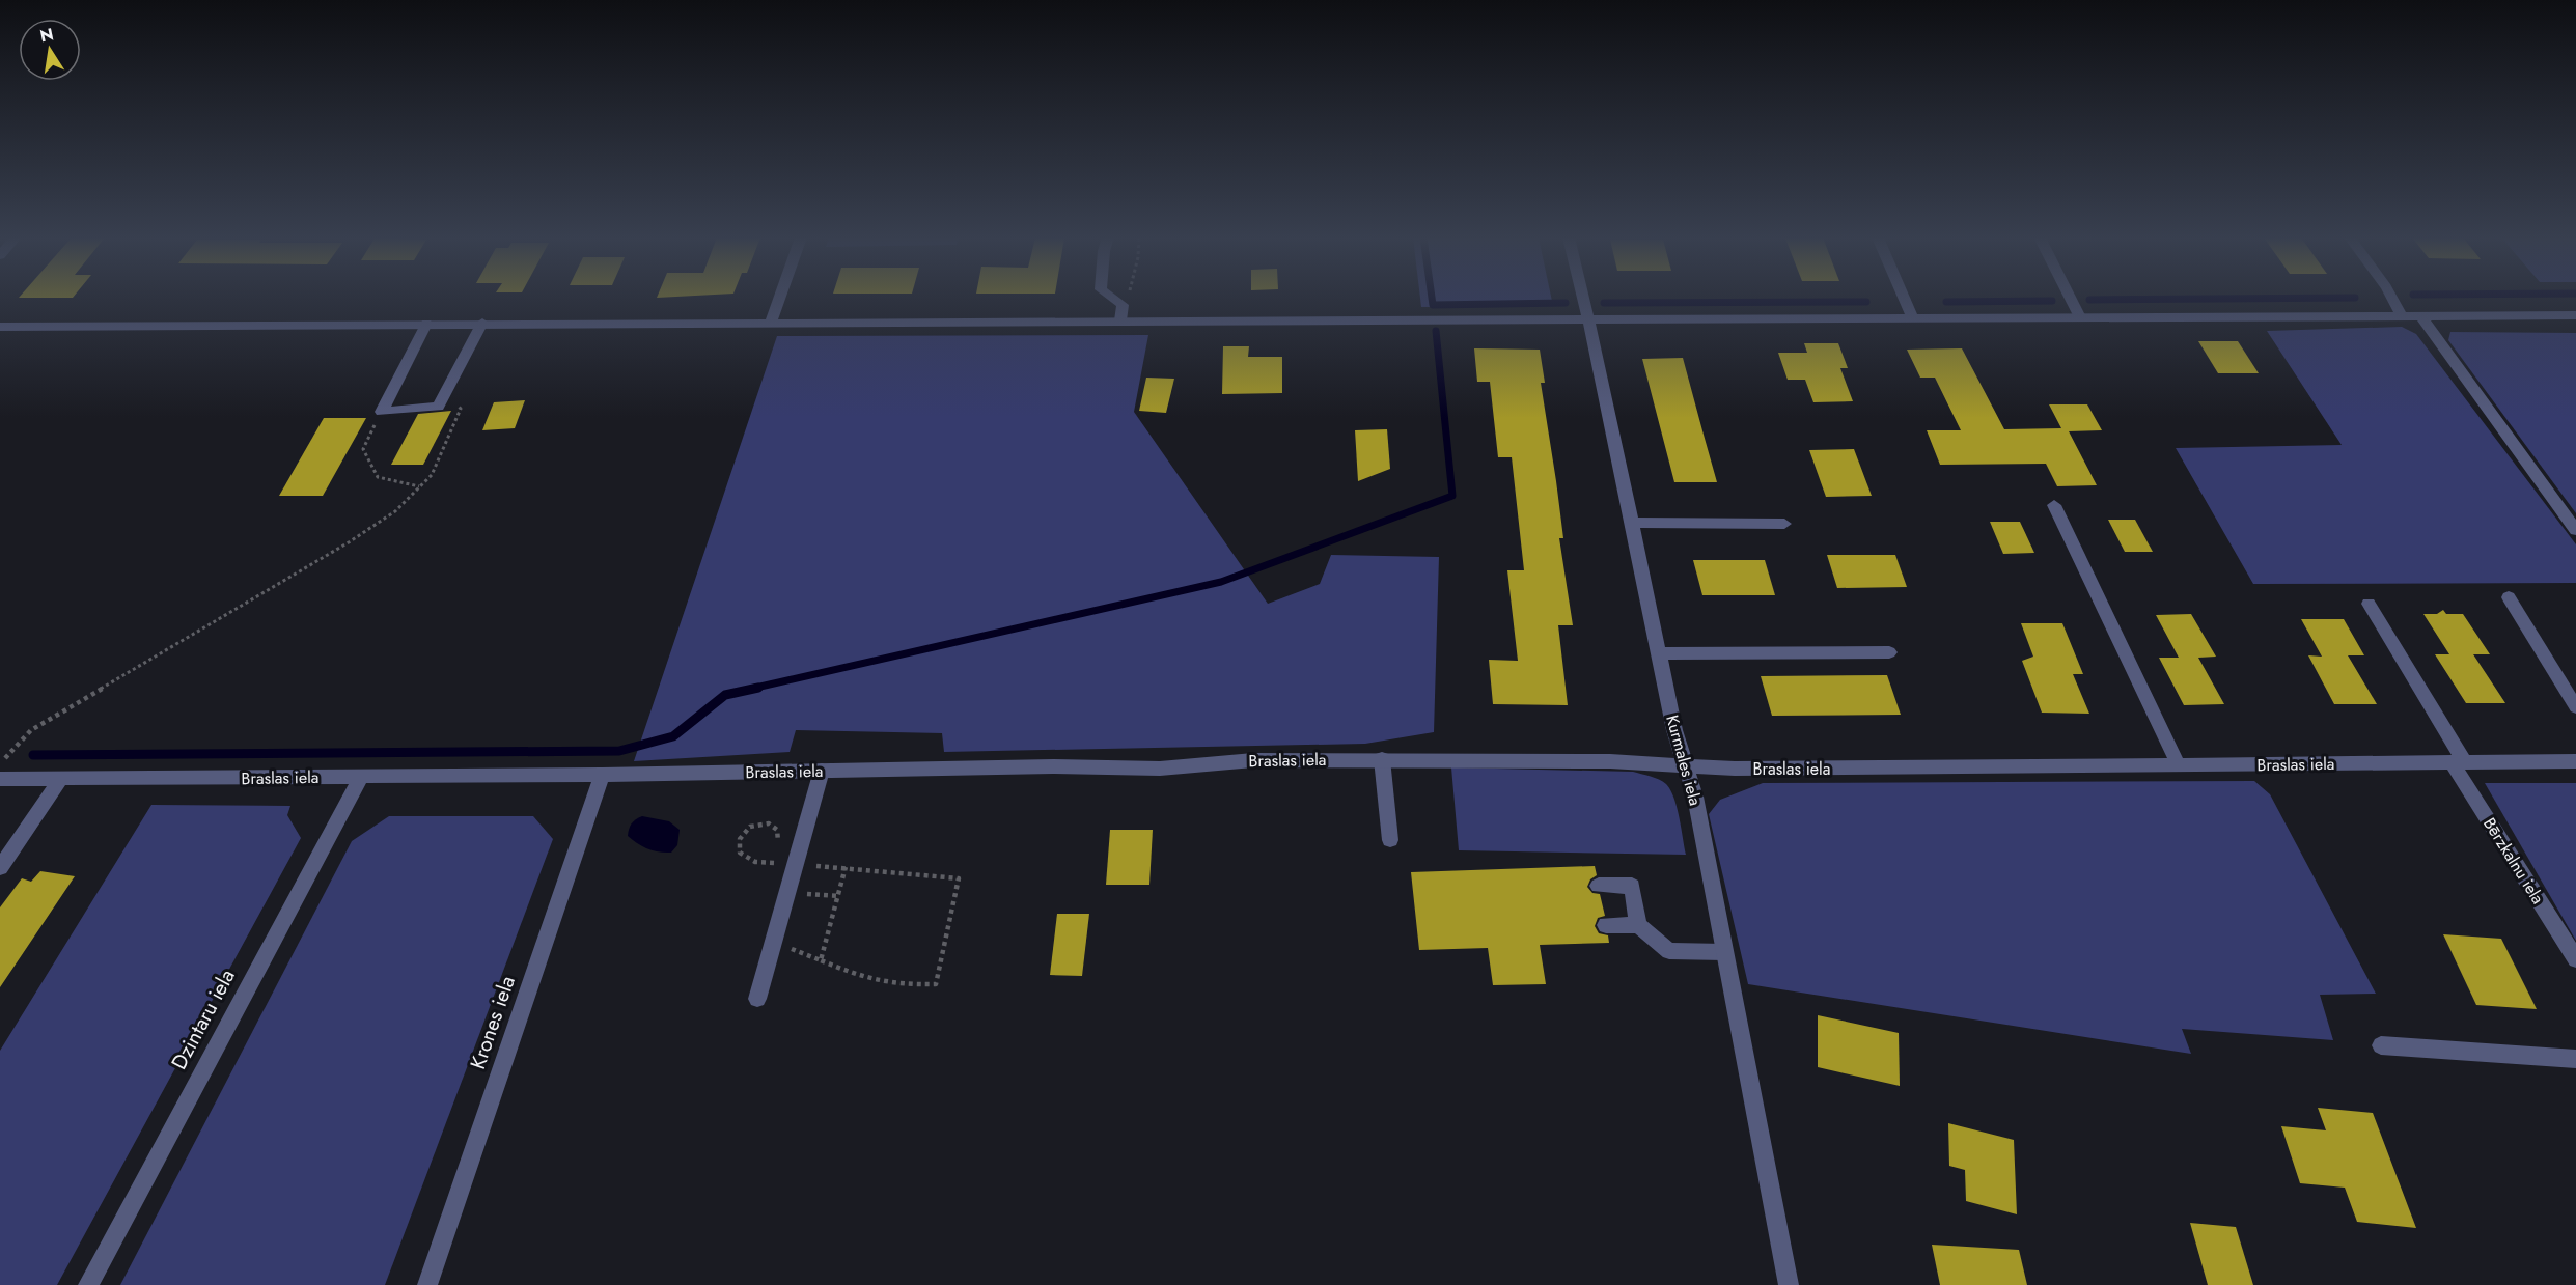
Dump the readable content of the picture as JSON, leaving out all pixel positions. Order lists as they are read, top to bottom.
{
  "streets": {
    "street": [
      "Braslas iela",
      "Kurmales iela",
      "Bērzkalnu iela",
      "Dzintaru iela",
      "Krones iela"
    ]
  },
  "crossings": [
    ["Braslas iela", "Kurmales iela"],
    ["Braslas iela", "Bērzkalnu iela"],
    ["Braslas iela", "Dzintaru iela"],
    ["Braslas iela", "Krones iela"]
  ],
  "north": "top"
}
